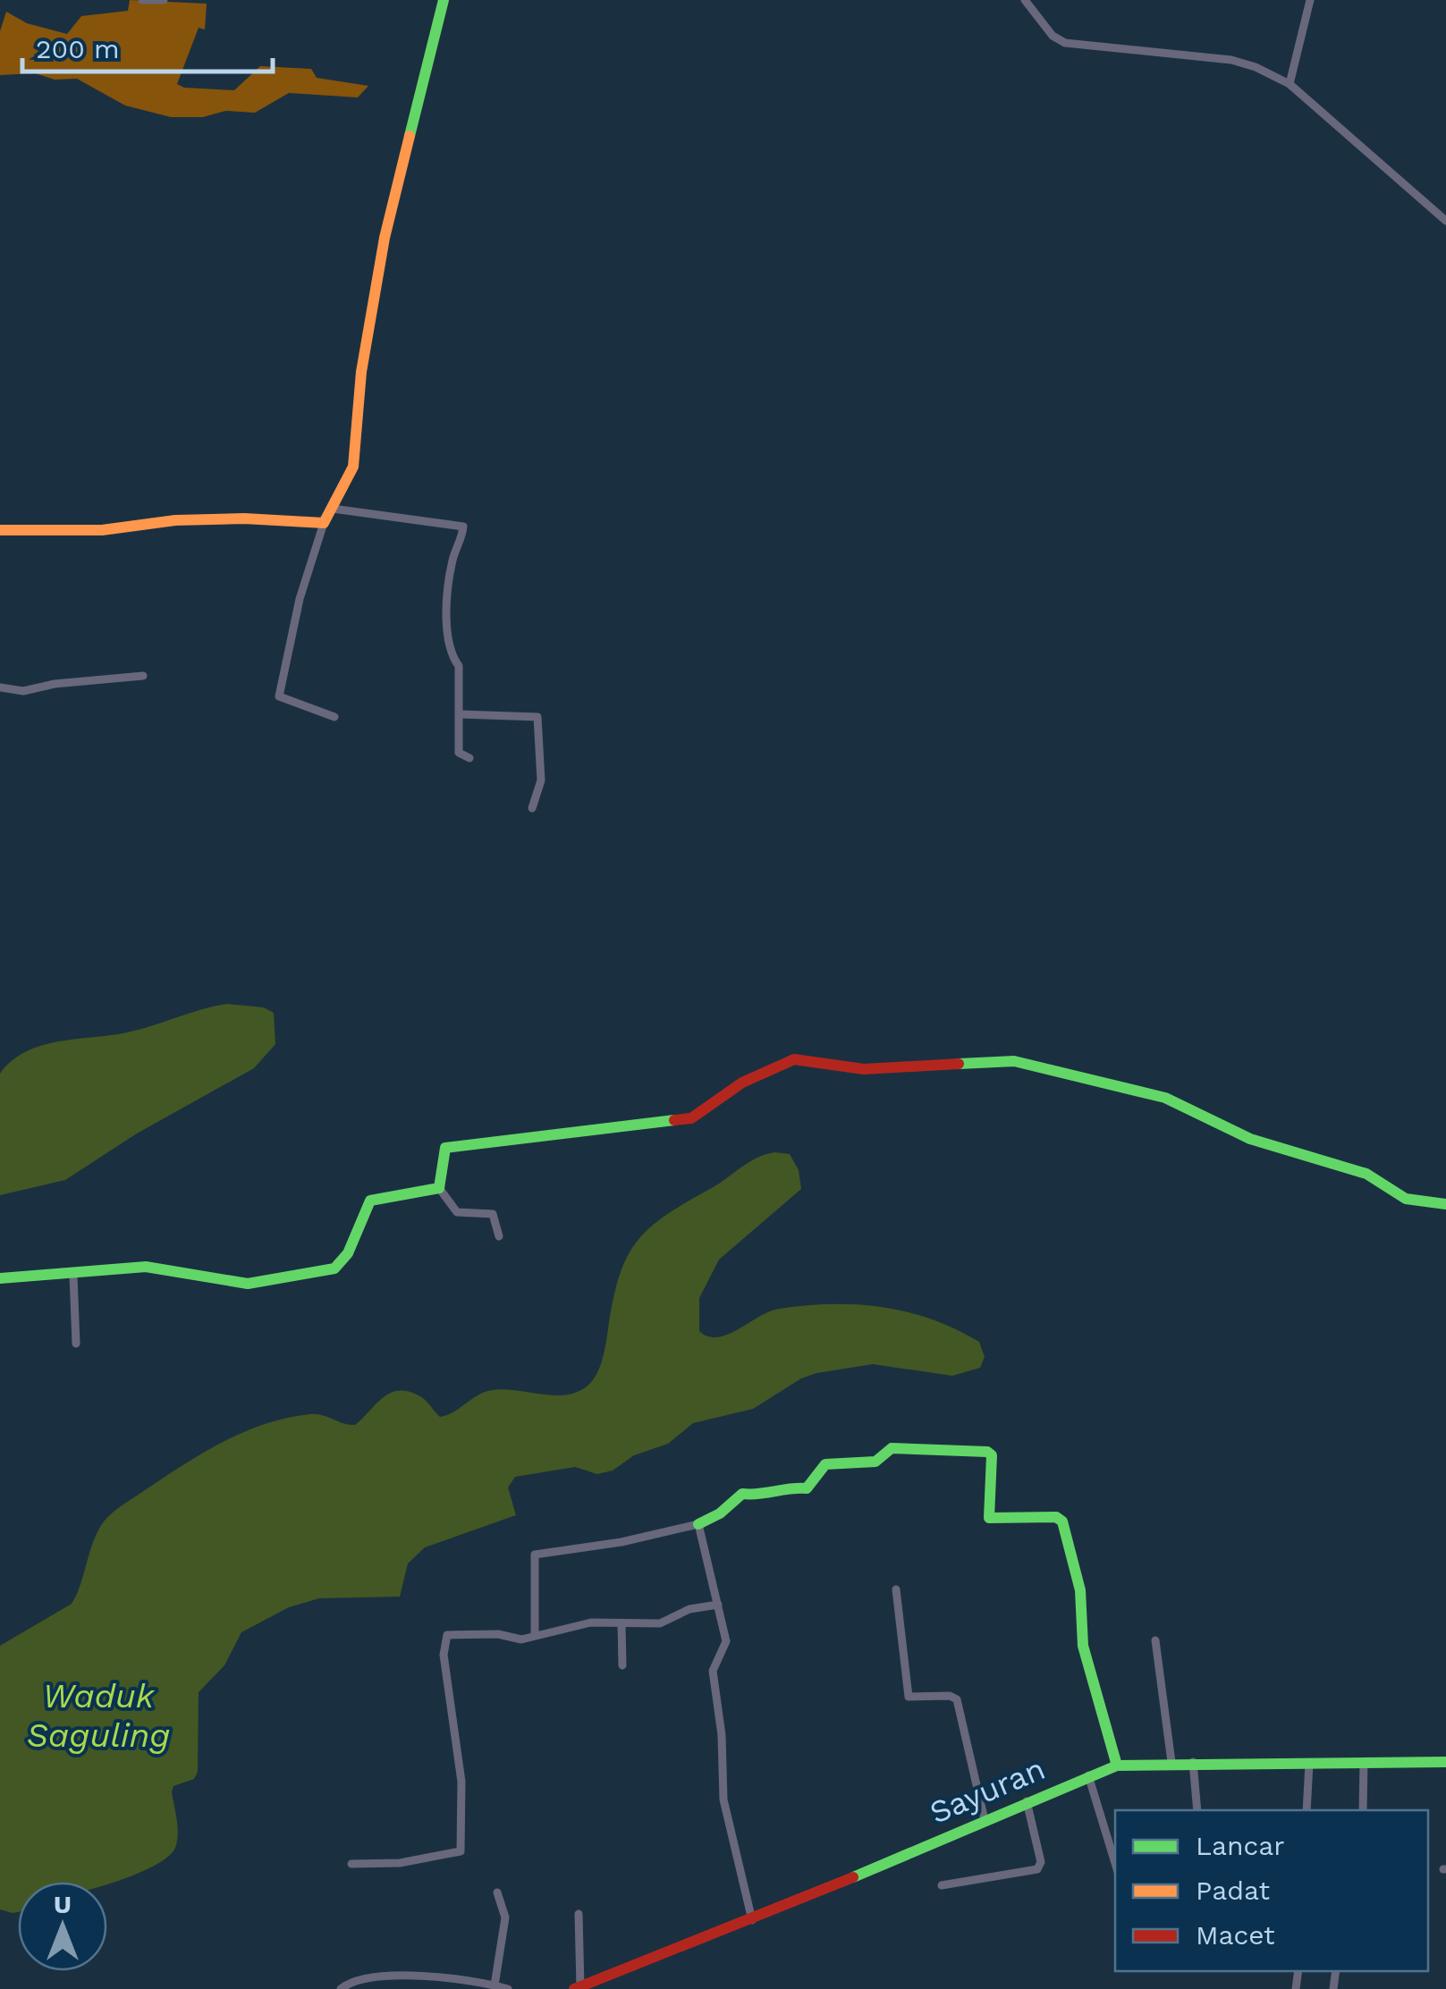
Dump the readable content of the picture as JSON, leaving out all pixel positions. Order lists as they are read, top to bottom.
{
  "streets": {
    "street": ["Sayuran"]
  },
  "water": ["Waduk Saguling"],
  "legend": ["Lancar", "Padat", "Macet"],
  "scale_bar": "200 m",
  "north": "top"
}
